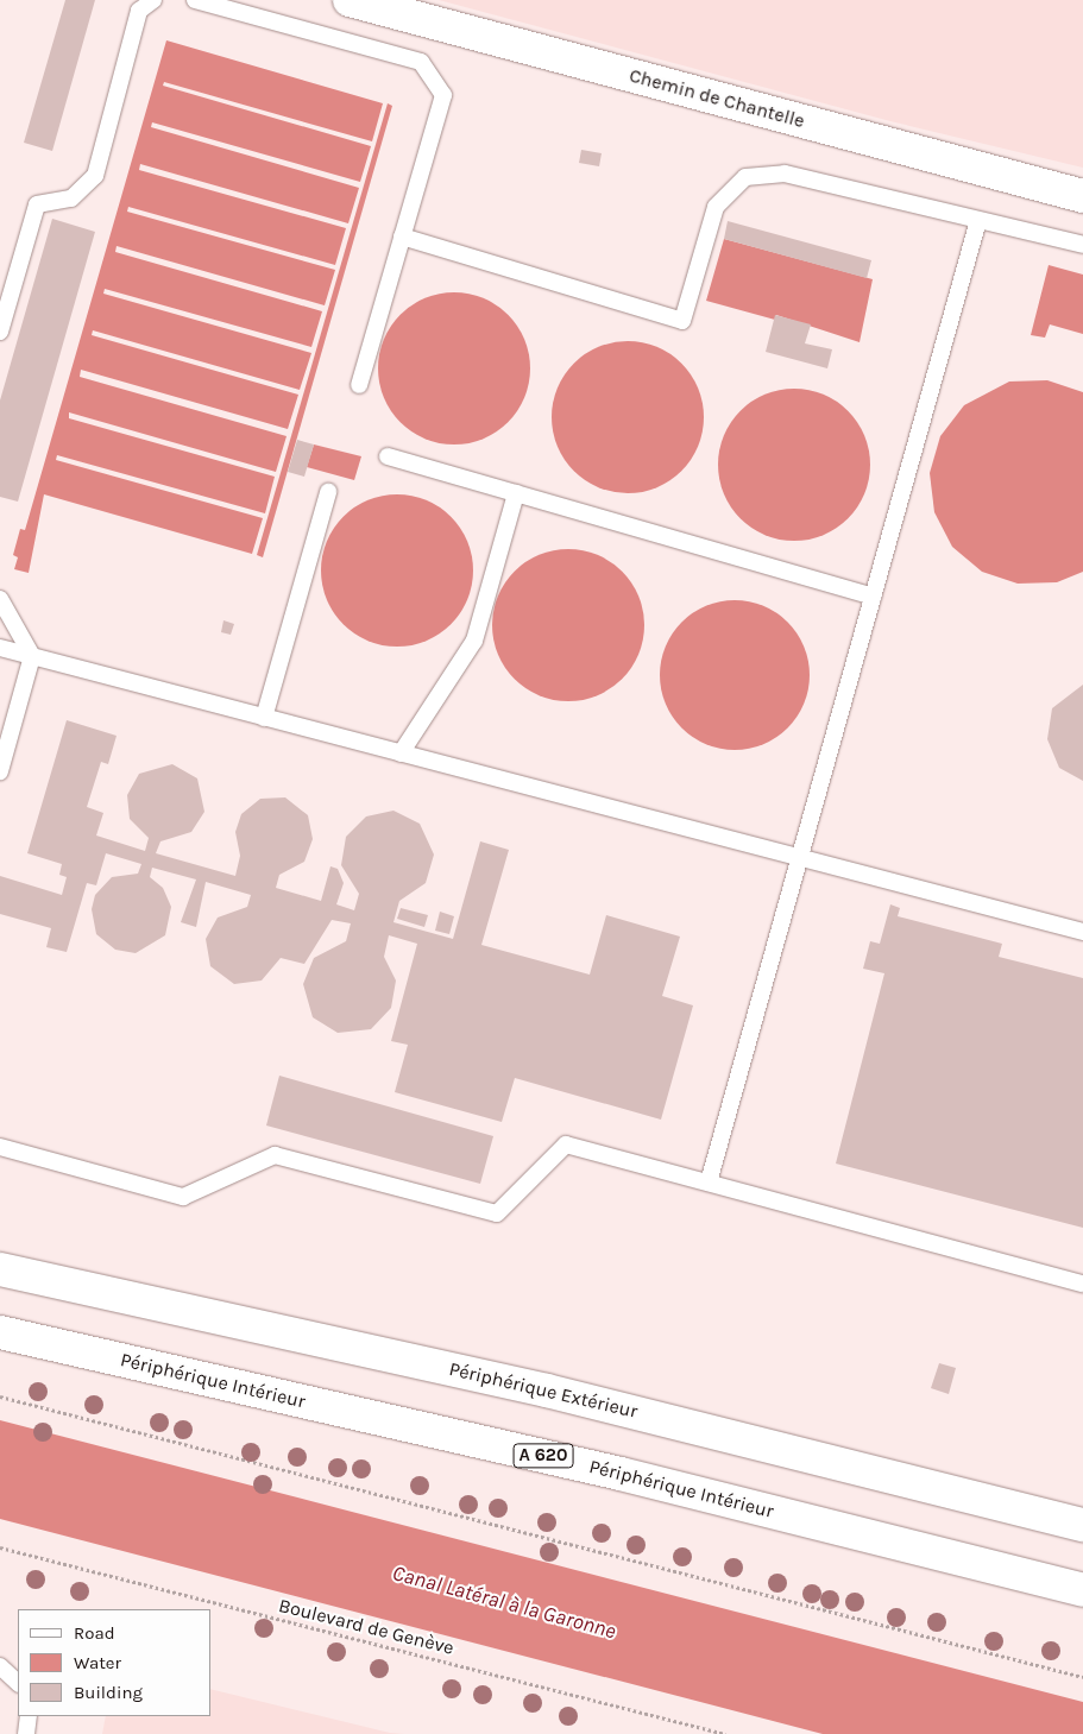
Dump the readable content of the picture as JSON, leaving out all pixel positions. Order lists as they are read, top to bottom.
{
  "streets": {
    "main road": [
      "Chemin de Chantelle",
      "Périphérique Intérieur",
      "Périphérique Extérieur",
      "A 620"
    ],
    "path": ["Boulevard de Genève"]
  },
  "water": ["Canal Latéral à la Garonne"],
  "legend": ["Road", "Water", "Building"]
}
